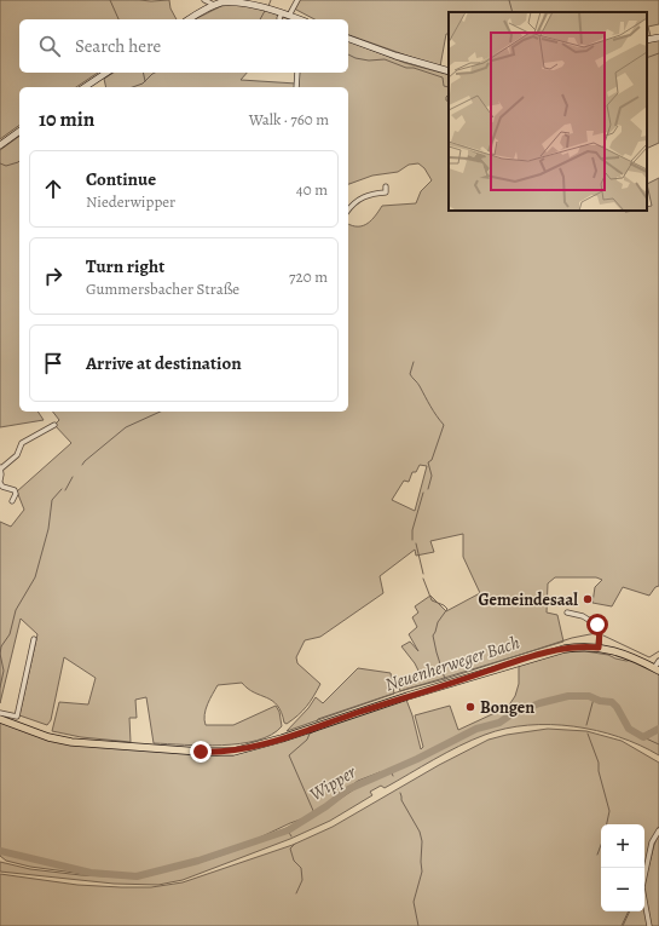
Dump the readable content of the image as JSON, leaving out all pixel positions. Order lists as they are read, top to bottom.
{
  "water": ["Neuenherweger Bach", "Wipper"],
  "places": ["Gemeindesaal", "Bongen"],
  "page": {
    "search": "Search here",
    "heading": ["10 min", "Walk · 760 m"],
    "list": [
      ["Continue", "Niederwipper", "40 m"],
      ["Turn right", "Gummersbacher Straße", "720 m"],
      "Arrive at destination"
    ],
    "map_buttons": ["+", "−"]
  }
}
